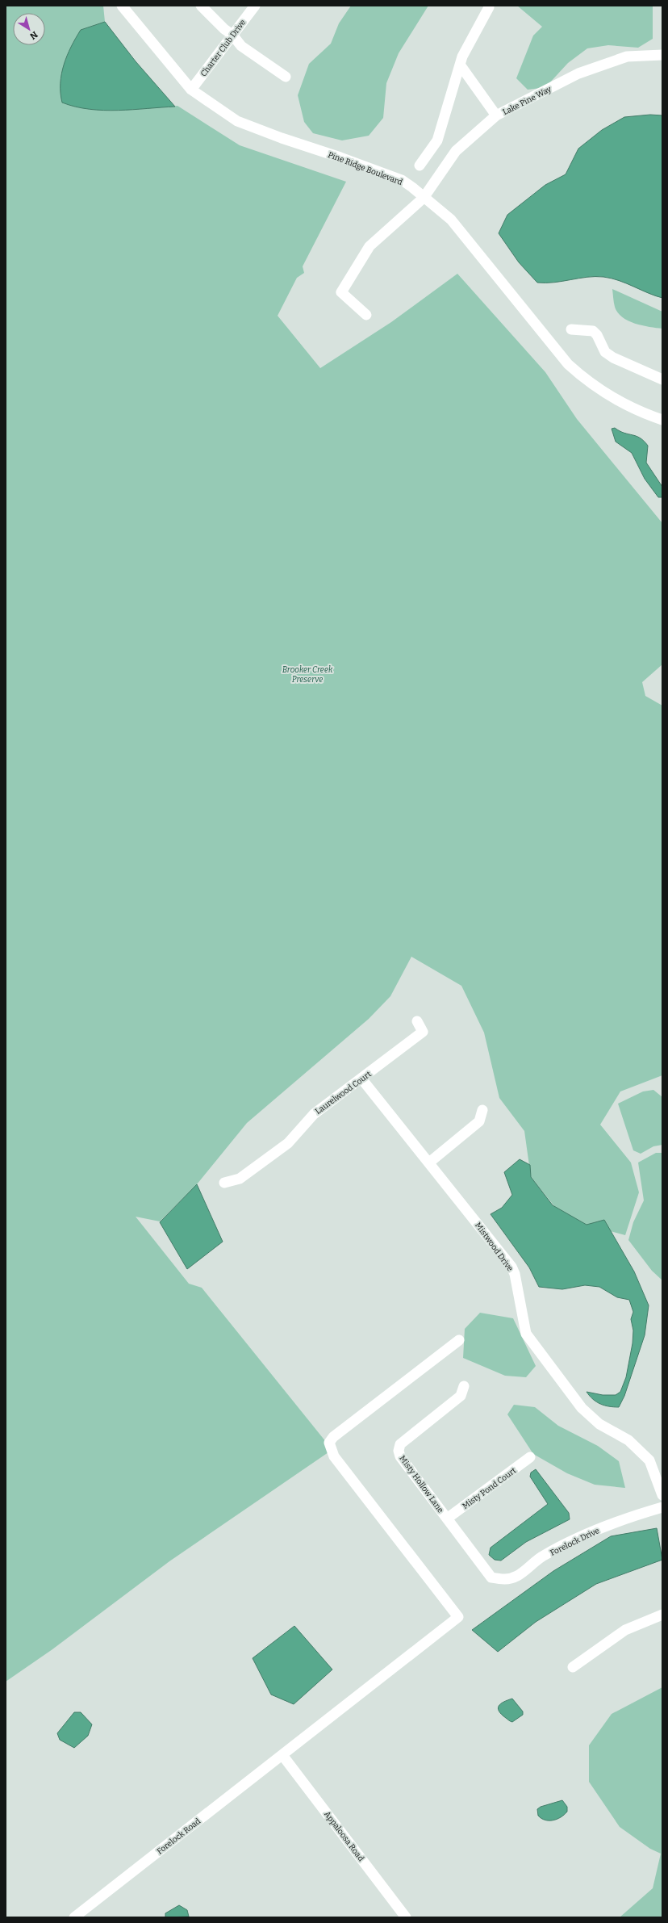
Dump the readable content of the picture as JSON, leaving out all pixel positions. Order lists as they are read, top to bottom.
{
  "streets": {
    "street": [
      "Charter Club Drive",
      "Lake Pine Way",
      "Pine Ridge Boulevard",
      "Laurelwood Court",
      "Mistwood Drive",
      "Misty Hollow Lane",
      "Misty Pond Court",
      "Forelock Drive",
      "Forelock Road",
      "Appaloosa Road"
    ]
  },
  "crossings": [
    ["Charter Club Drive", "Pine Ridge Boulevard"],
    ["Lake Pine Way", "Pine Ridge Boulevard"],
    ["Laurelwood Court", "Mistwood Drive"],
    ["Misty Hollow Lane", "Misty Pond Court"],
    ["Misty Hollow Lane", "Forelock Drive"],
    ["Forelock Road", "Appaloosa Road"]
  ],
  "parks": ["Brooker Creek Preserve"],
  "north": "bottom right"
}
